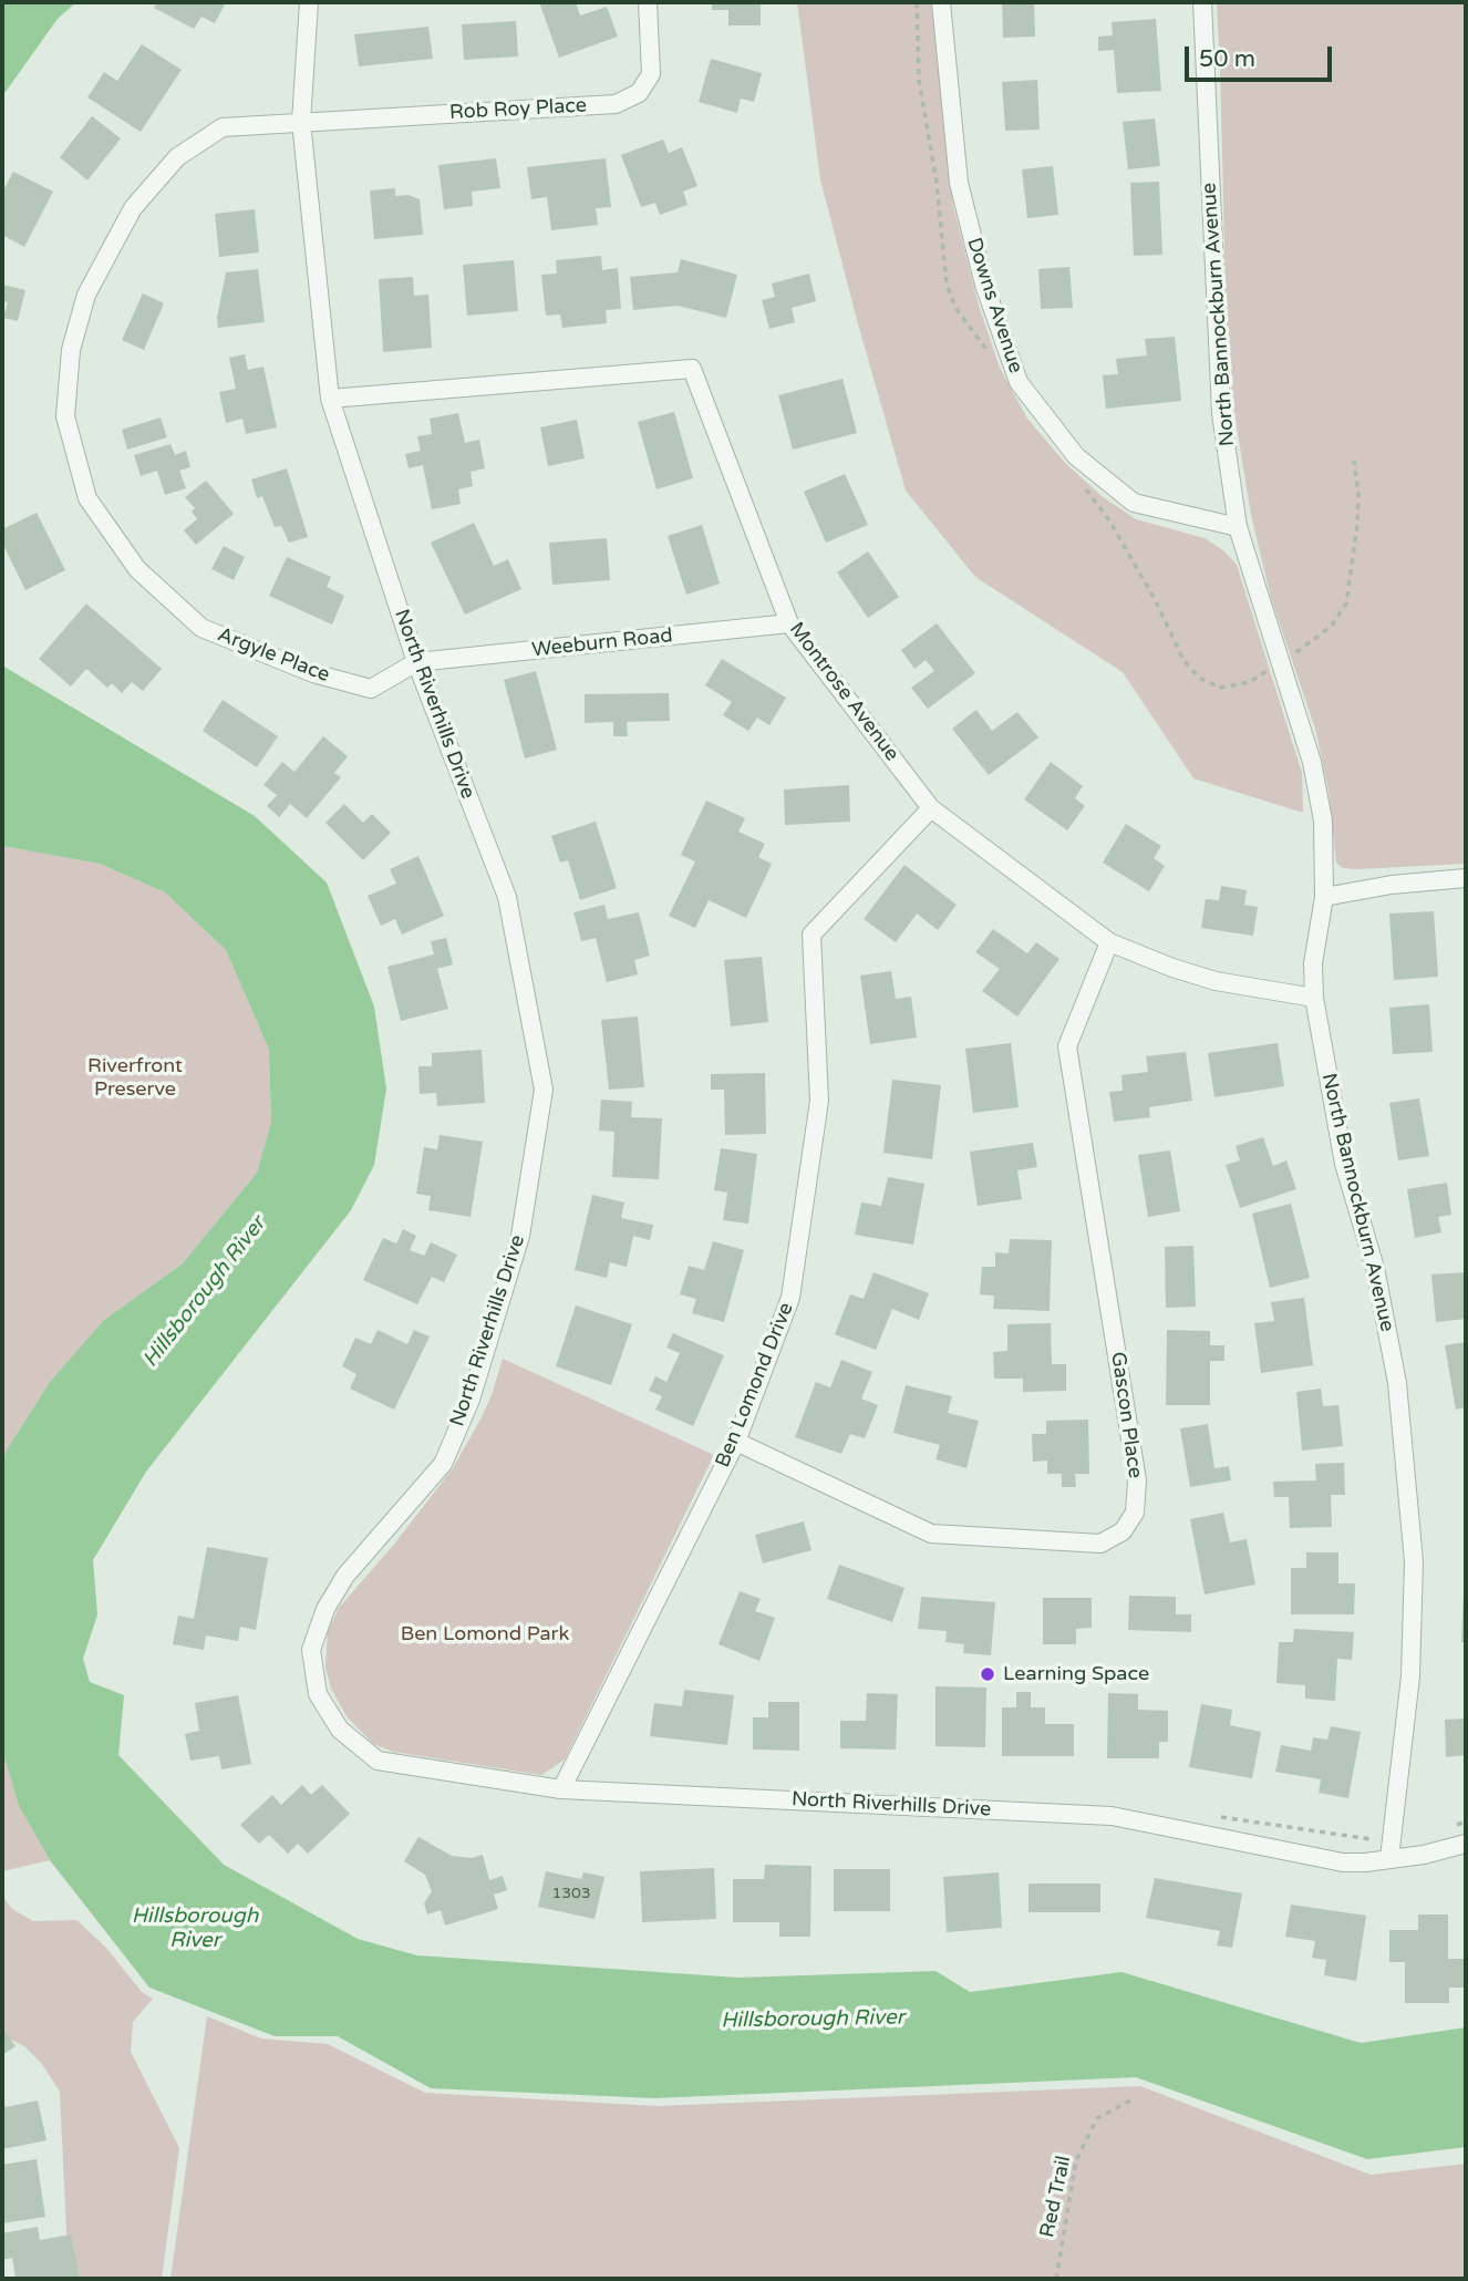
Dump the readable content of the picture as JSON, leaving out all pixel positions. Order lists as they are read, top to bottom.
{
  "streets": {
    "street": [
      "Rob Roy Place",
      "Downs Avenue",
      "North Bannockburn Avenue",
      "Weeburn Road",
      "Argyle Place",
      "Montrose Avenue",
      "North Riverhills Drive",
      "Ben Lomond Drive",
      "Gascon Place"
    ],
    "path": ["Red Trail"]
  },
  "crossings": [
    ["Rob Roy Place", "Argyle Place"],
    ["Rob Roy Place", "North Riverhills Drive"],
    ["Downs Avenue", "North Bannockburn Avenue"],
    ["North Bannockburn Avenue", "Montrose Avenue"],
    ["North Bannockburn Avenue", "North Riverhills Drive"],
    ["Weeburn Road", "Argyle Place"],
    ["Weeburn Road", "Montrose Avenue"],
    ["Weeburn Road", "North Riverhills Drive"],
    ["Argyle Place", "North Riverhills Drive"],
    ["Montrose Avenue", "North Riverhills Drive"],
    ["Montrose Avenue", "Ben Lomond Drive"],
    ["Montrose Avenue", "Gascon Place"],
    ["North Riverhills Drive", "Ben Lomond Drive"],
    ["Ben Lomond Drive", "Gascon Place"]
  ],
  "water": ["Hillsborough River"],
  "parks": ["Riverfront Preserve", "Ben Lomond Park"],
  "places": ["Learning Space"],
  "house_numbers": ["1303"],
  "scale_bar": "50 m"
}
